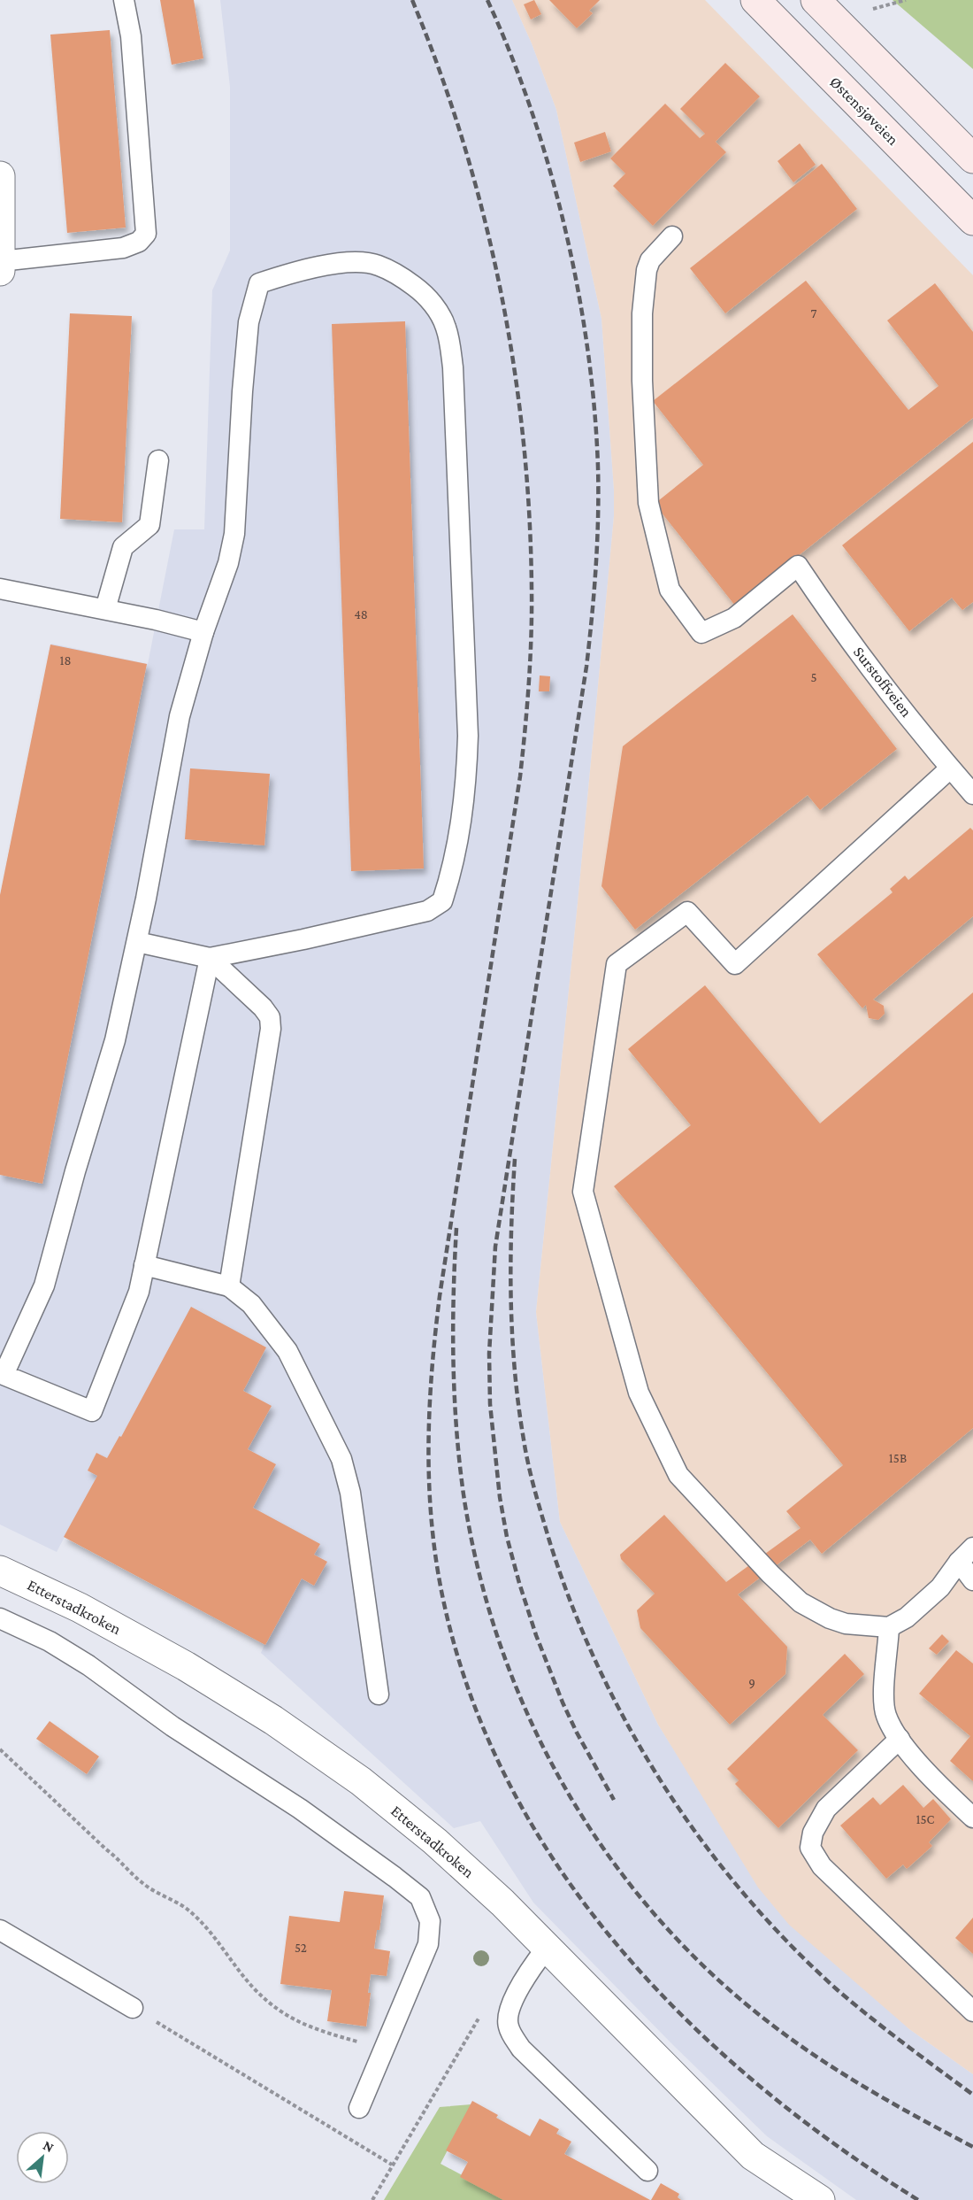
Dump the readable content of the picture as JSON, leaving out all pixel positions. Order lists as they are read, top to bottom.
{
  "streets": {
    "main road": ["Østensjøveien"],
    "street": ["Etterstadkroken"],
    "lane": ["Surstoffveien"]
  },
  "house_numbers": [
    "7",
    "48",
    "18",
    "5",
    "15B",
    "9",
    "15C",
    "52"
  ],
  "north": "top right"
}
